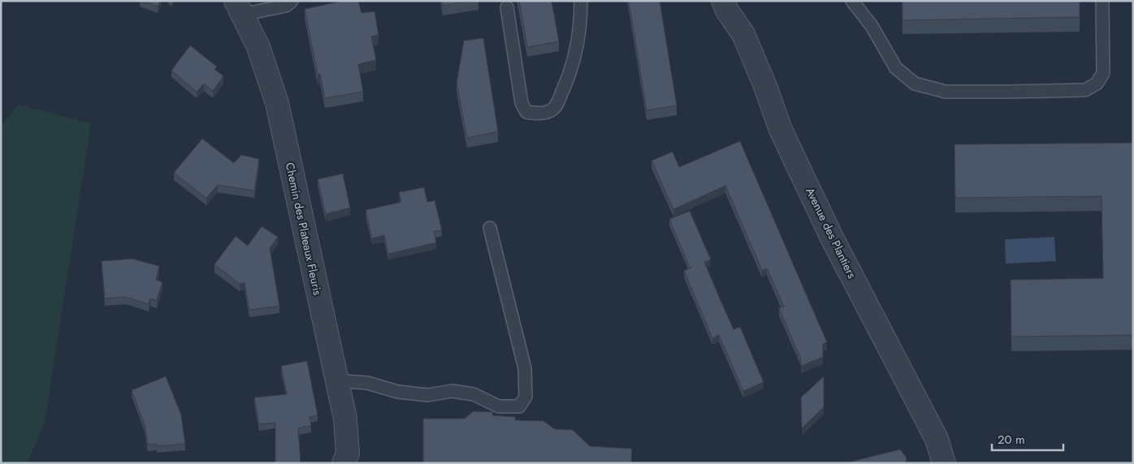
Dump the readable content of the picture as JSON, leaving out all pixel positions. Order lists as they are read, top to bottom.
{
  "streets": {
    "street": ["Chemin des Plateaux Fleuris", "Avenue des Plantiers"]
  },
  "scale_bar": "20 m"
}
